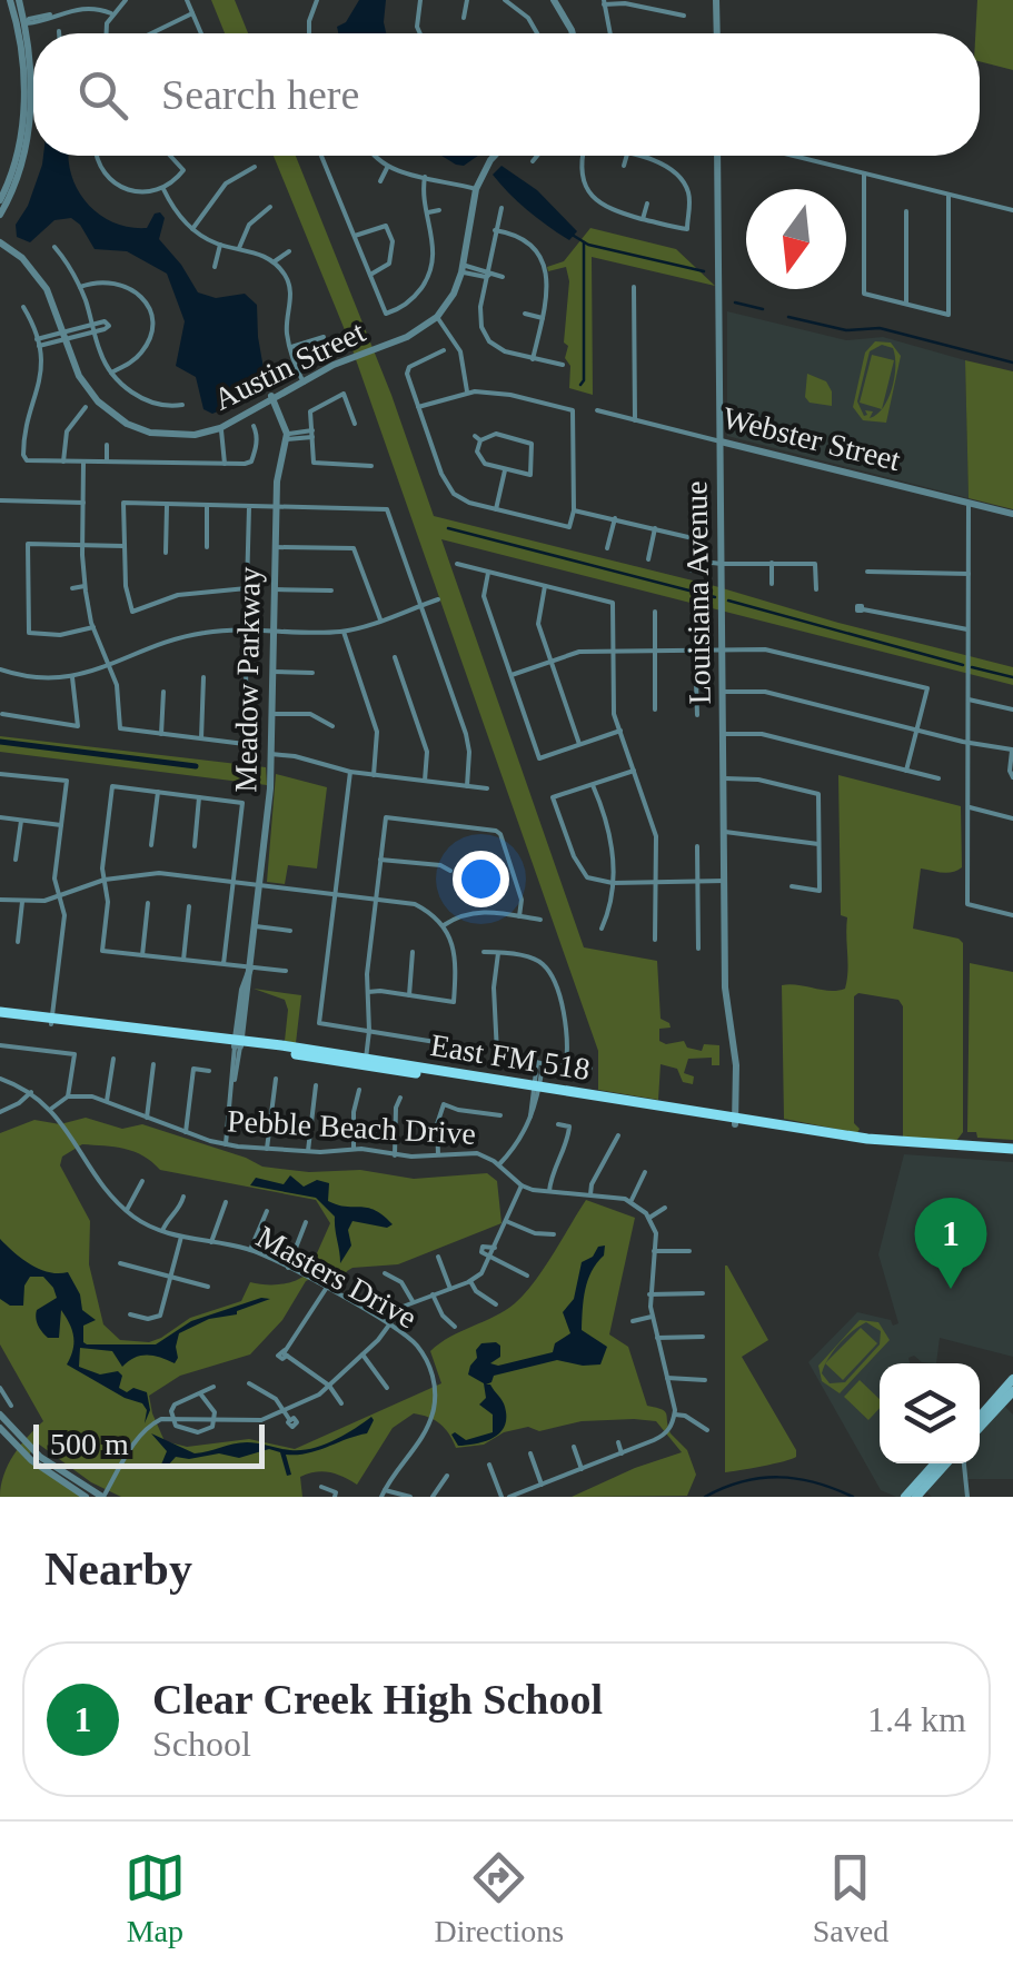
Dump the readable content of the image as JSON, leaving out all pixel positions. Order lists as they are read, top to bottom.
{
  "streets": {
    "main road": ["East FM 518"],
    "street": [
      "Austin Street",
      "Webster Street",
      "Louisiana Avenue",
      "Meadow Parkway",
      "Pebble Beach Drive",
      "Masters Drive"
    ]
  },
  "crossings": [
    ["Webster Street", "Louisiana Avenue"],
    ["Louisiana Avenue", "East FM 518"],
    ["Meadow Parkway", "East FM 518"]
  ],
  "scale_bar": "500 m",
  "north": "bottom",
  "page": {
    "search": "Search here",
    "pins": "1",
    "scale": "500 m",
    "heading": "Nearby",
    "list": [
      {
        "mark": "1",
        "name": "Clear Creek High School",
        "note": "School",
        "value": "1.4 km"
      }
    ],
    "nav": ["Map", "Directions", "Saved"]
  }
}
